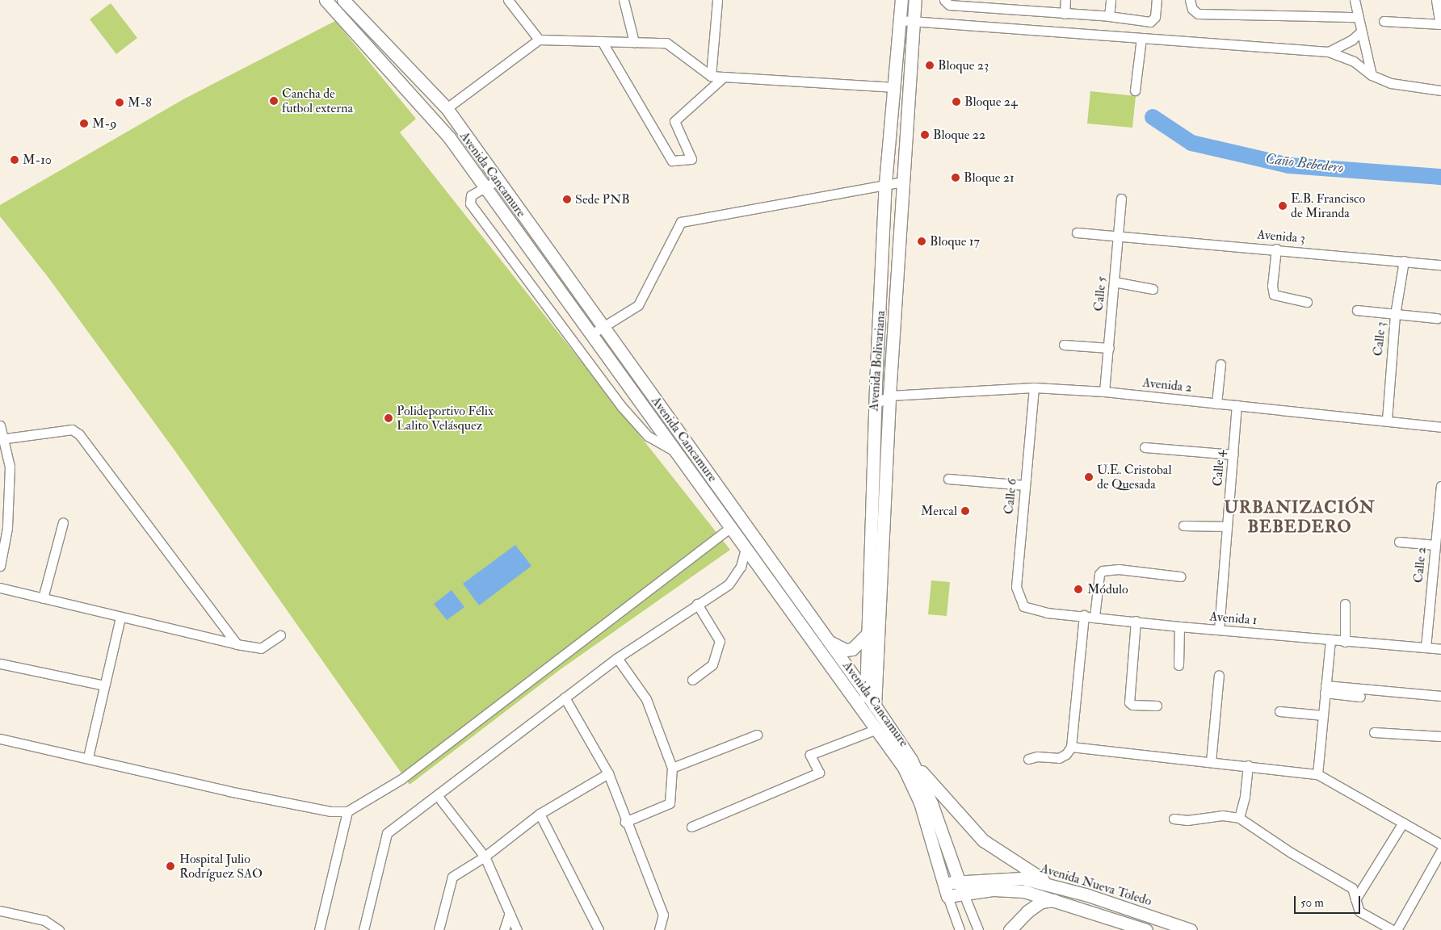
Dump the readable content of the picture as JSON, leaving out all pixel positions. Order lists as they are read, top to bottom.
{
  "streets": {
    "main road": ["Avenida Cancamure", "Avenida Bolivariana", "Avenida Nueva Toledo"],
    "street": [
      "Avenida 3",
      "Calle 5",
      "Calle 3",
      "Avenida 2",
      "Calle 4",
      "Calle 6",
      "Calle 2",
      "Avenida 1"
    ]
  },
  "crossings": [
    ["Avenida Cancamure", "Avenida Bolivariana"],
    ["Avenida Cancamure", "Avenida Nueva Toledo"],
    ["Avenida 3", "Calle 5"],
    ["Avenida 3", "Calle 3"],
    ["Calle 5", "Avenida 2"],
    ["Calle 3", "Avenida 2"],
    ["Avenida Bolivariana", "Avenida 2"],
    ["Avenida 2", "Calle 4"],
    ["Avenida 2", "Calle 6"],
    ["Calle 4", "Avenida 1"],
    ["Calle 6", "Avenida 1"],
    ["Calle 2", "Avenida 1"]
  ],
  "districts": ["URBANIZACIÓN BEBEDERO"],
  "water": ["Caño Bebedero"],
  "places": [
    "Bloque 23",
    "Cancha de futbol externa",
    "Bloque 24",
    "M-8",
    "M-9",
    "Bloque 22",
    "M-10",
    "Bloque 21",
    "Sede PNB",
    "E.B. Francisco de Miranda",
    "Bloque 17",
    "Polideportivo Félix Lalito Velásquez",
    "U.E. Cristobal de Quesada",
    "Mercal",
    "Módulo",
    "Hospital Julio Rodríguez SAO"
  ],
  "scale_bar": "50 m"
}
